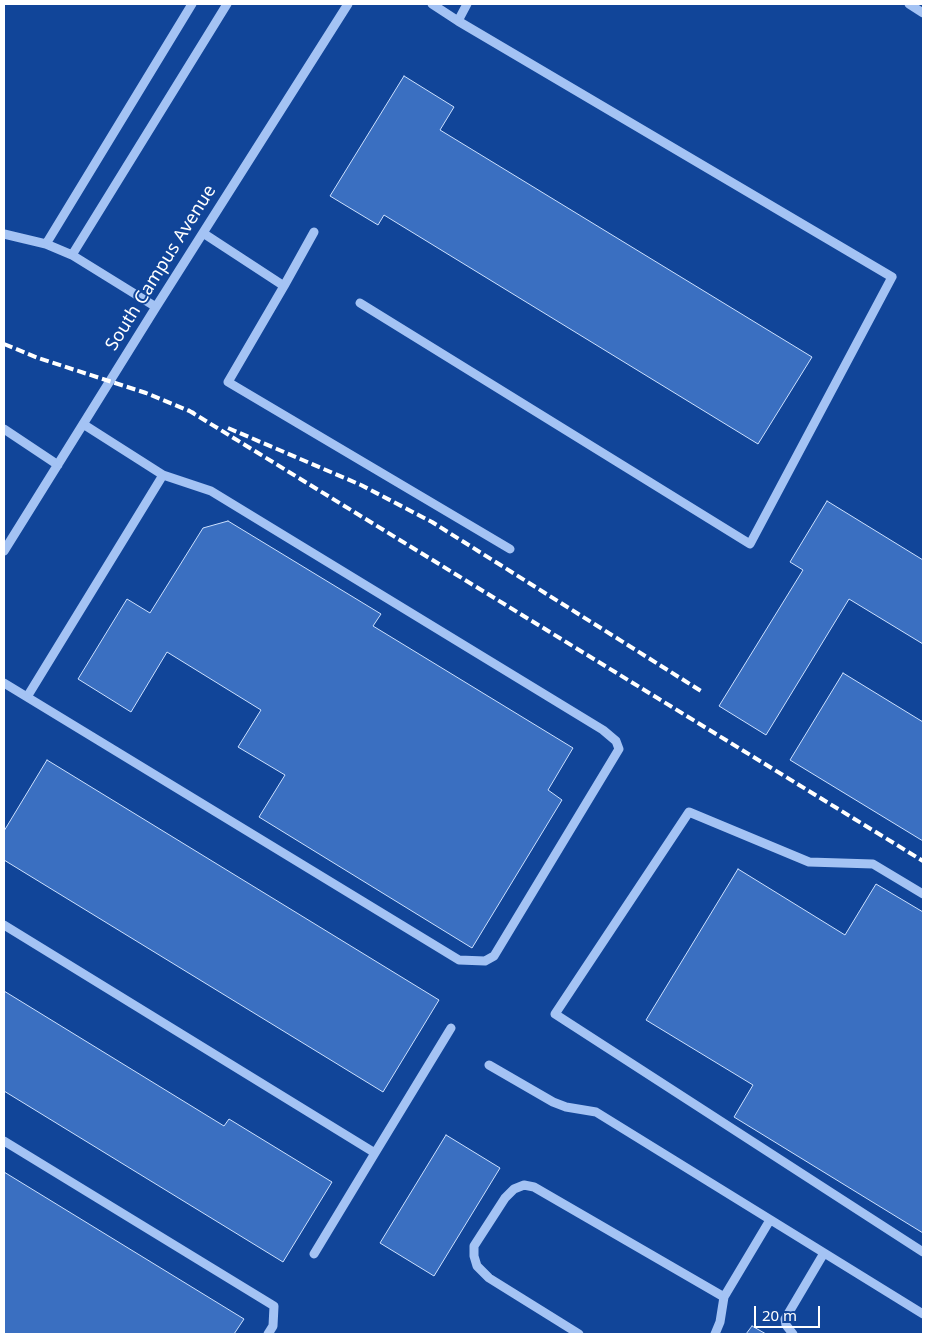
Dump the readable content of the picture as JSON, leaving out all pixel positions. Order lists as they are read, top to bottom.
{
  "streets": {
    "street": ["South Campus Avenue"]
  },
  "scale_bar": "20 m"
}
